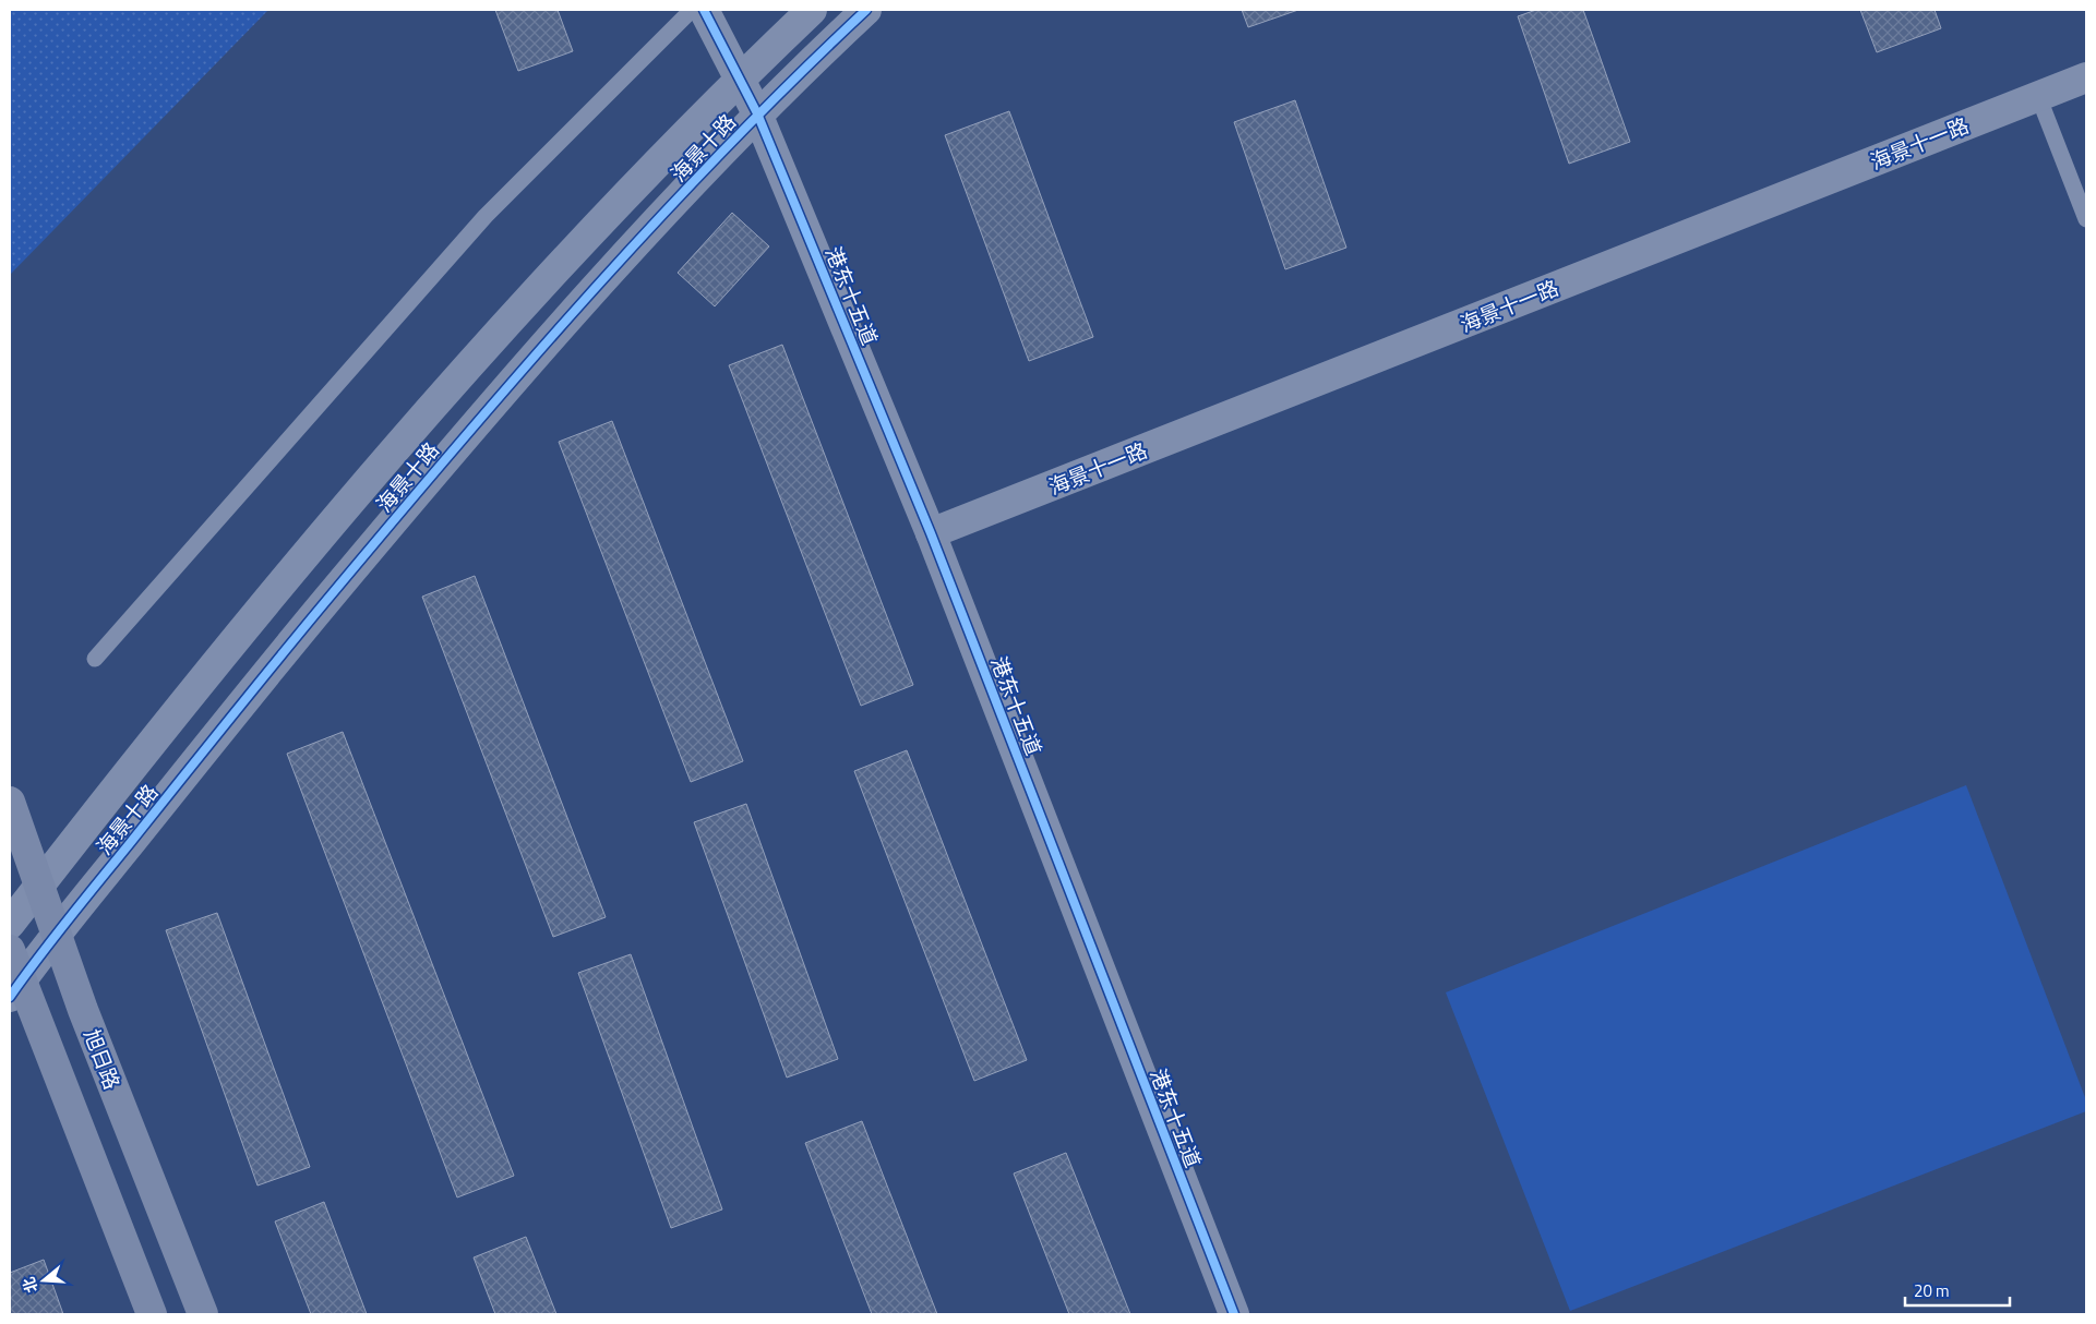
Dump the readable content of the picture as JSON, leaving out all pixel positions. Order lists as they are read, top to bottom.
{
  "streets": {
    "main road": ["旭日路"],
    "street": ["海景十一路", "海景十路", "港东十五道"]
  },
  "crossings": [
    ["海景十一路", "港东十五道"],
    ["海景十路", "港东十五道"],
    ["海景十路", "旭日路"]
  ],
  "scale_bar": "20 m",
  "north": "left"
}
